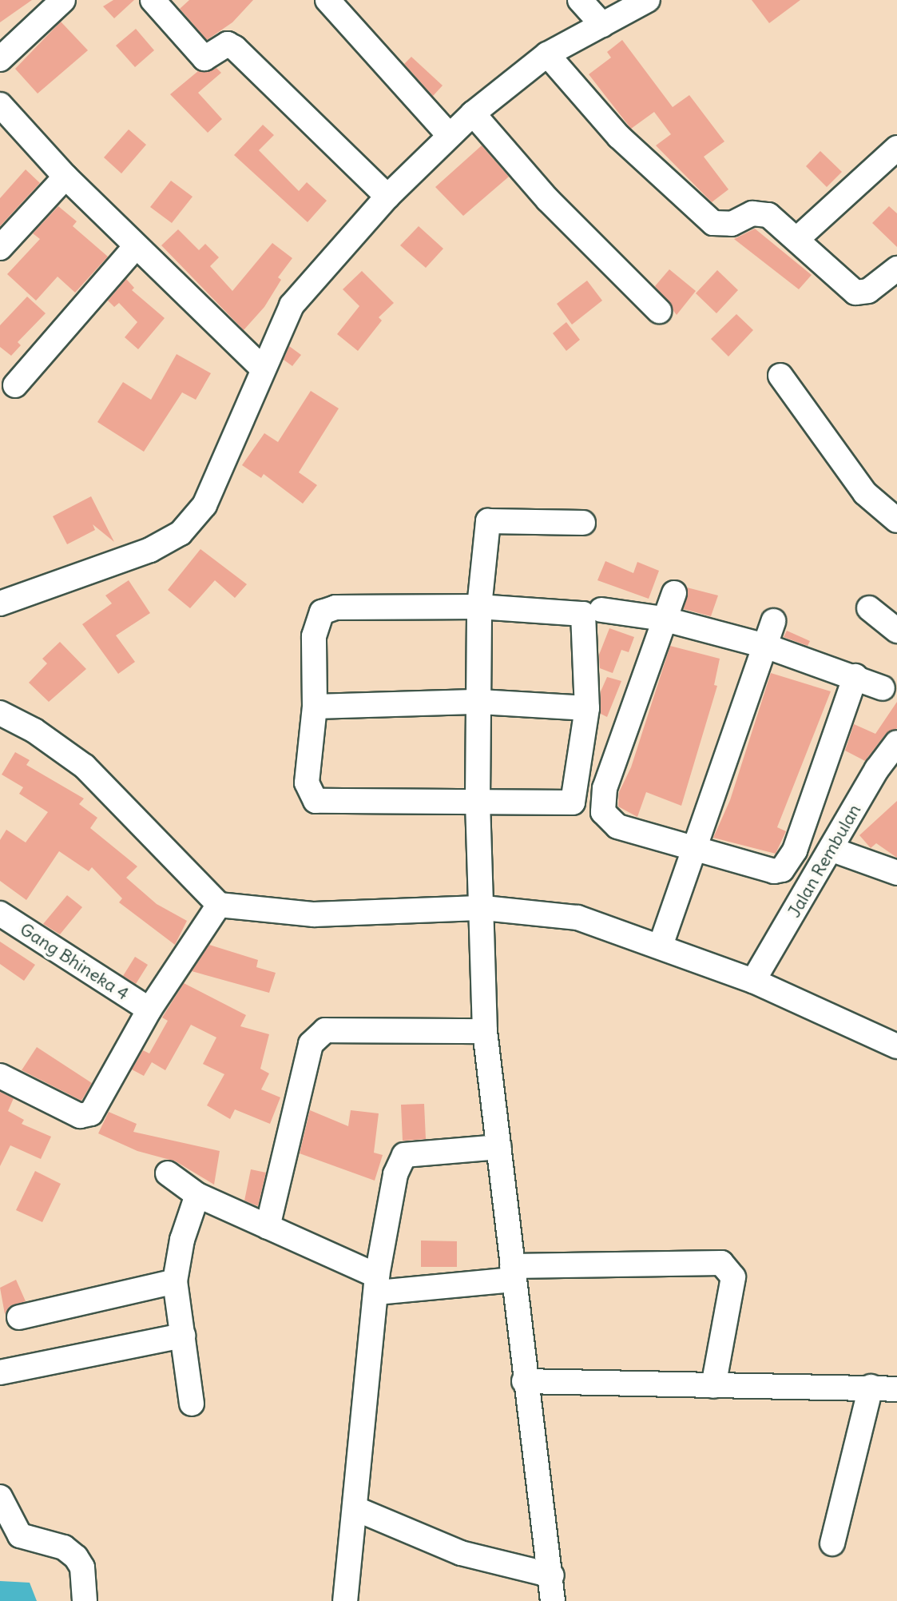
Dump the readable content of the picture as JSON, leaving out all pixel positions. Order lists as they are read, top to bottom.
{
  "streets": {
    "street": ["Jalan Rembulan", "Gang Bhineka 4"]
  }
}
